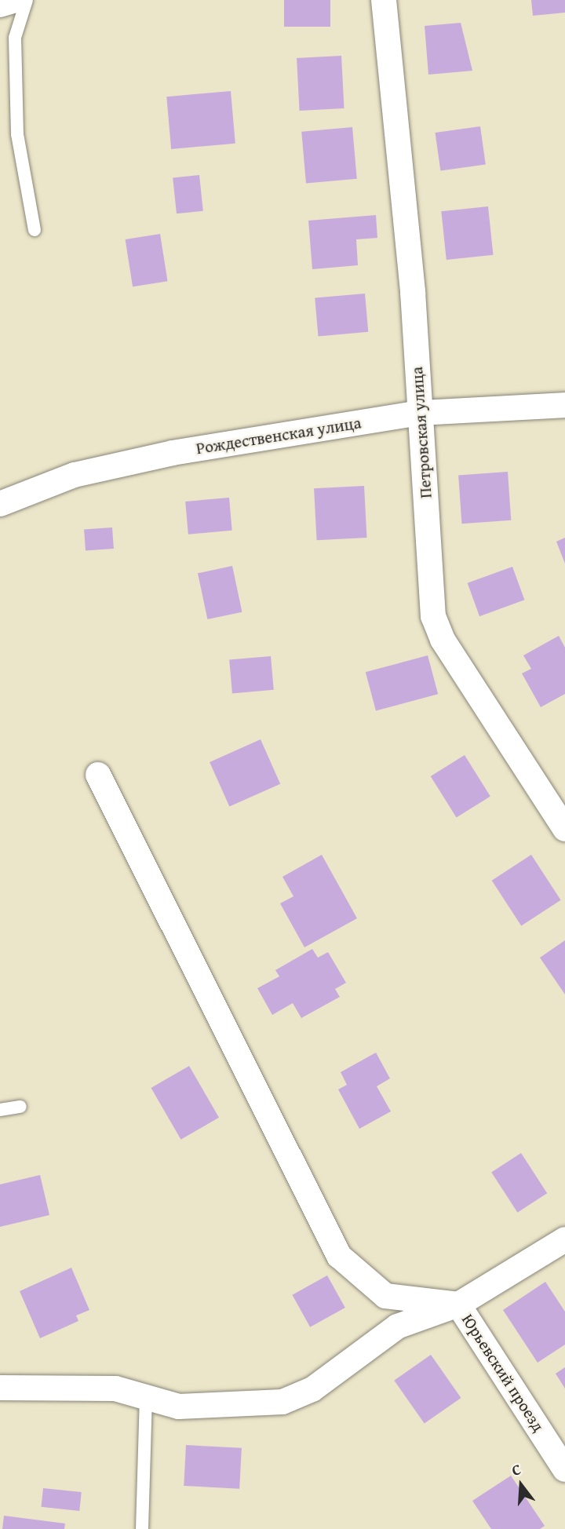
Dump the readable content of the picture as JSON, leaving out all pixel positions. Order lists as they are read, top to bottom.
{
  "streets": {
    "street": ["Петровская улица", "Рождественская улица", "Юрьевский проезд"]
  },
  "crossings": [
    ["Петровская улица", "Рождественская улица"]
  ],
  "north": "top"
}
